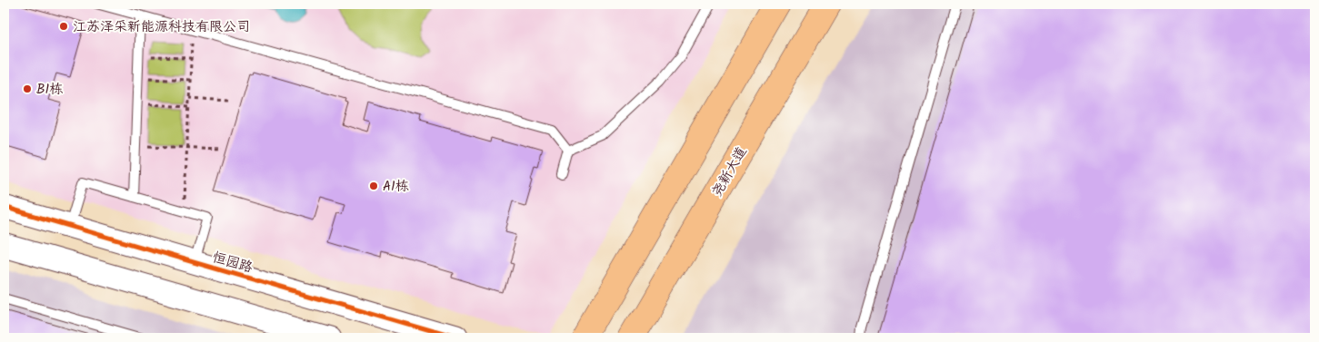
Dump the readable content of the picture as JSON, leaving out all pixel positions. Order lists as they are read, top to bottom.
{
  "streets": {
    "main road": ["尧新大道"],
    "street": ["恒园路"]
  },
  "places": ["江苏泽采新能源科技有限公司", "B1栋", "A1栋"]
}
